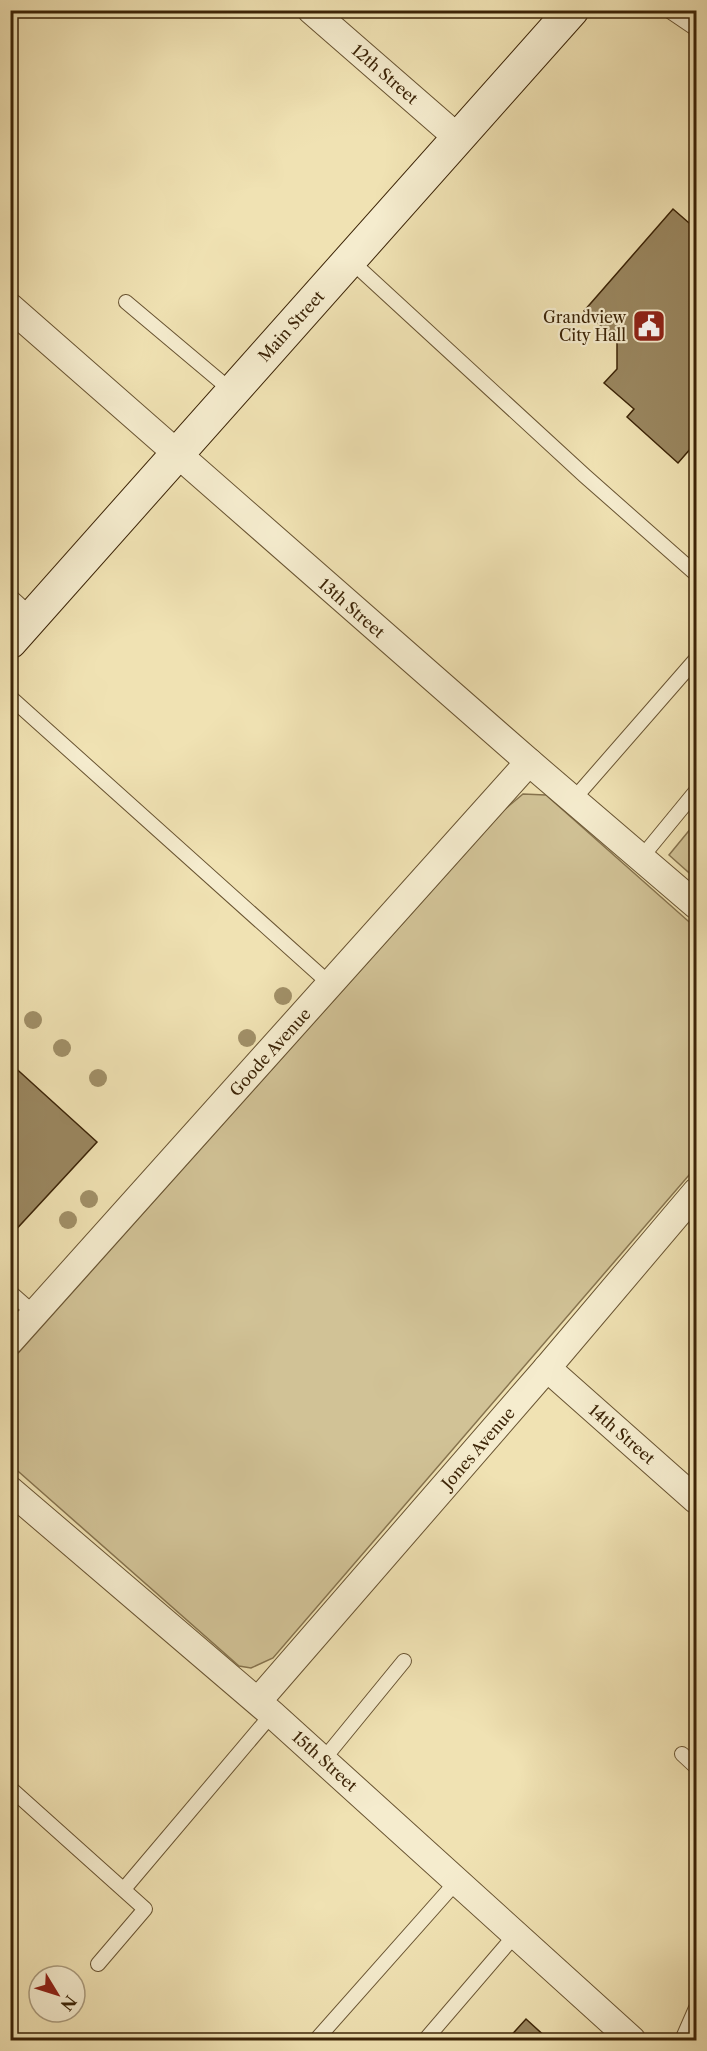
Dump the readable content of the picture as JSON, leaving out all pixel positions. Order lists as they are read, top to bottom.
{
  "streets": {
    "main road": ["Main Street"],
    "street": [
      "12th Street",
      "13th Street",
      "Goode Avenue",
      "14th Street",
      "Jones Avenue",
      "15th Street"
    ]
  },
  "crossings": [
    ["12th Street", "Main Street"],
    ["Main Street", "13th Street"],
    ["13th Street", "Goode Avenue"],
    ["14th Street", "Jones Avenue"],
    ["Jones Avenue", "15th Street"]
  ],
  "places": {
    "public building": ["Grandview City Hall"]
  },
  "north": "bottom right"
}
